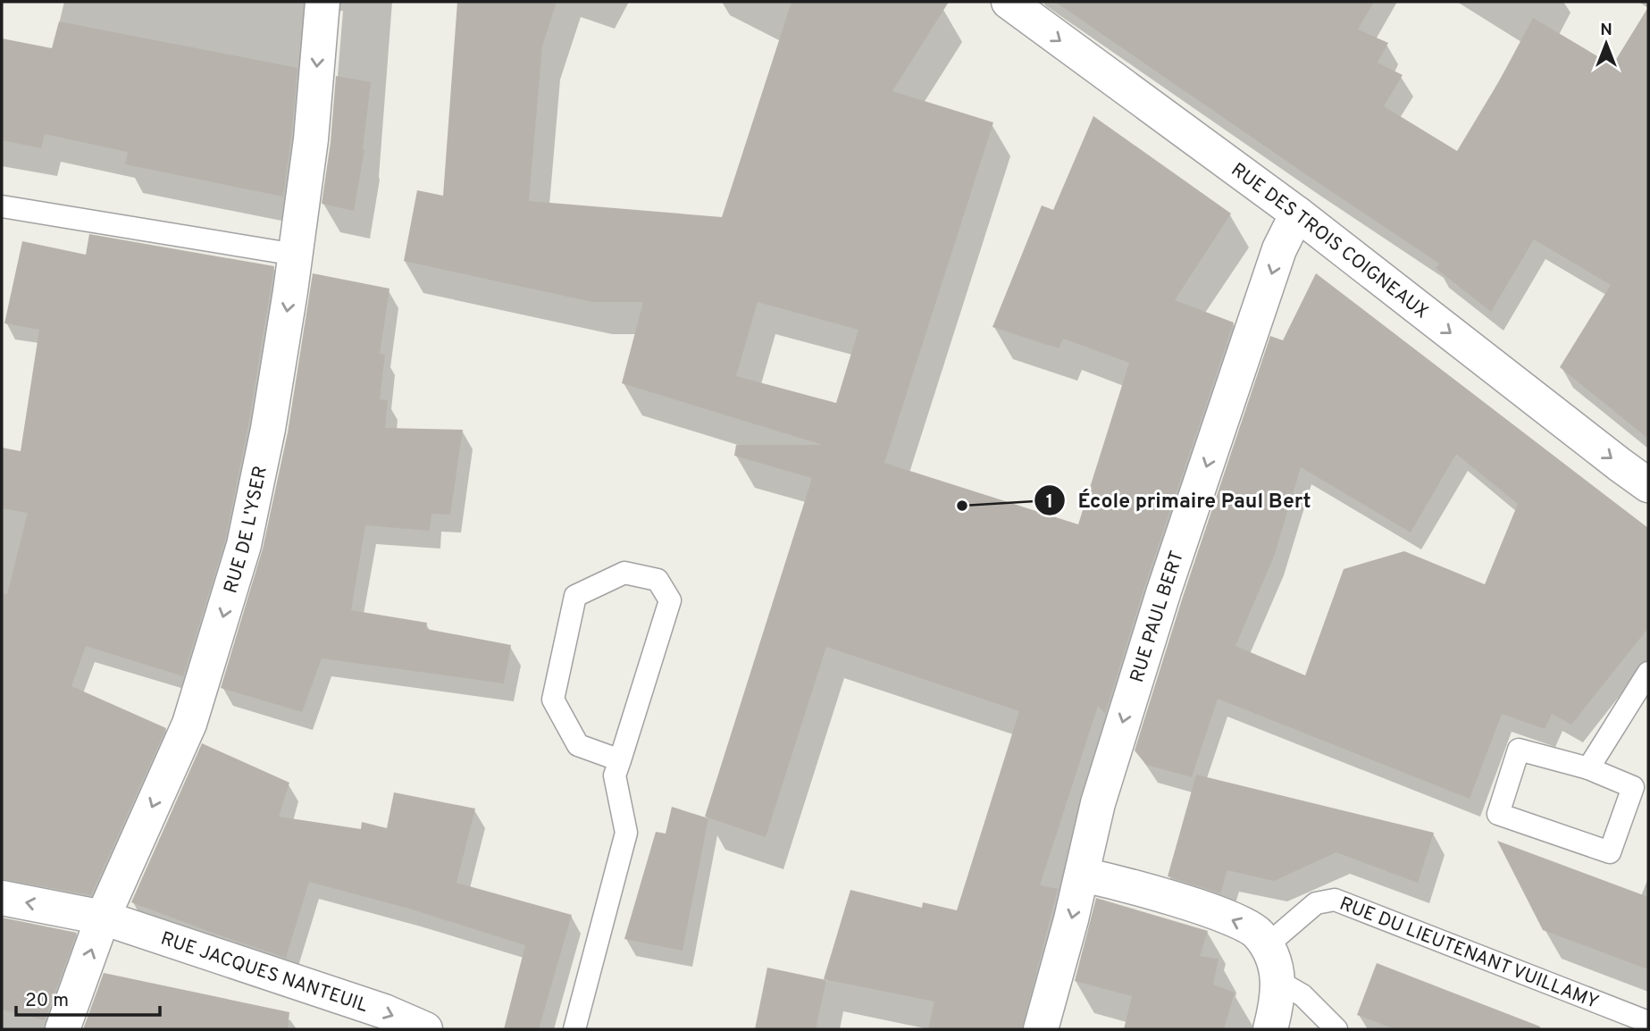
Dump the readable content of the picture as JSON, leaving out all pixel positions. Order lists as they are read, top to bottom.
{
  "streets": {
    "street": [
      "RUE DES TROIS COIGNEAUX",
      "RUE DE L'YSER",
      "RUE PAUL BERT",
      "RUE JACQUES NANTEUIL"
    ],
    "lane": ["RUE DU LIEUTENANT VUILLAMY"]
  },
  "crossings": [
    ["RUE DES TROIS COIGNEAUX", "RUE PAUL BERT"],
    ["RUE DE L'YSER", "RUE JACQUES NANTEUIL"]
  ],
  "one_way": ["RUE DES TROIS COIGNEAUX", "RUE PAUL BERT"],
  "places": ["École primaire Paul Bert"],
  "scale_bar": "20 m",
  "north": "top"
}
